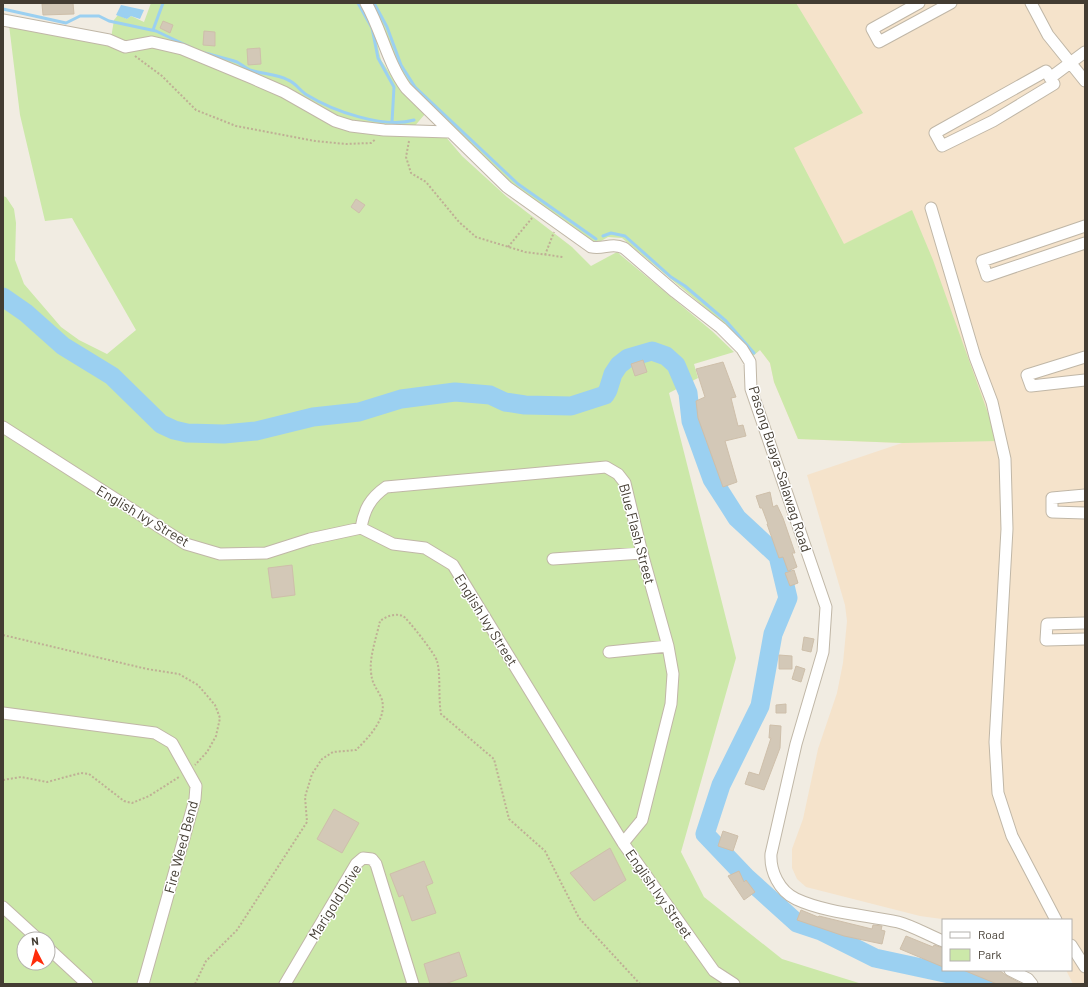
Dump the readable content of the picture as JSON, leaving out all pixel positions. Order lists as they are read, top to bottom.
{
  "streets": {
    "street": [
      "Pasong Buaya-Salawag Road",
      "English Ivy Street",
      "Blue Flash Street",
      "Fire Weed Bend",
      "Marigold Drive"
    ]
  },
  "crossings": [
    ["English Ivy Street", "Blue Flash Street"]
  ],
  "legend": ["Road", "Park"],
  "north": "top"
}
